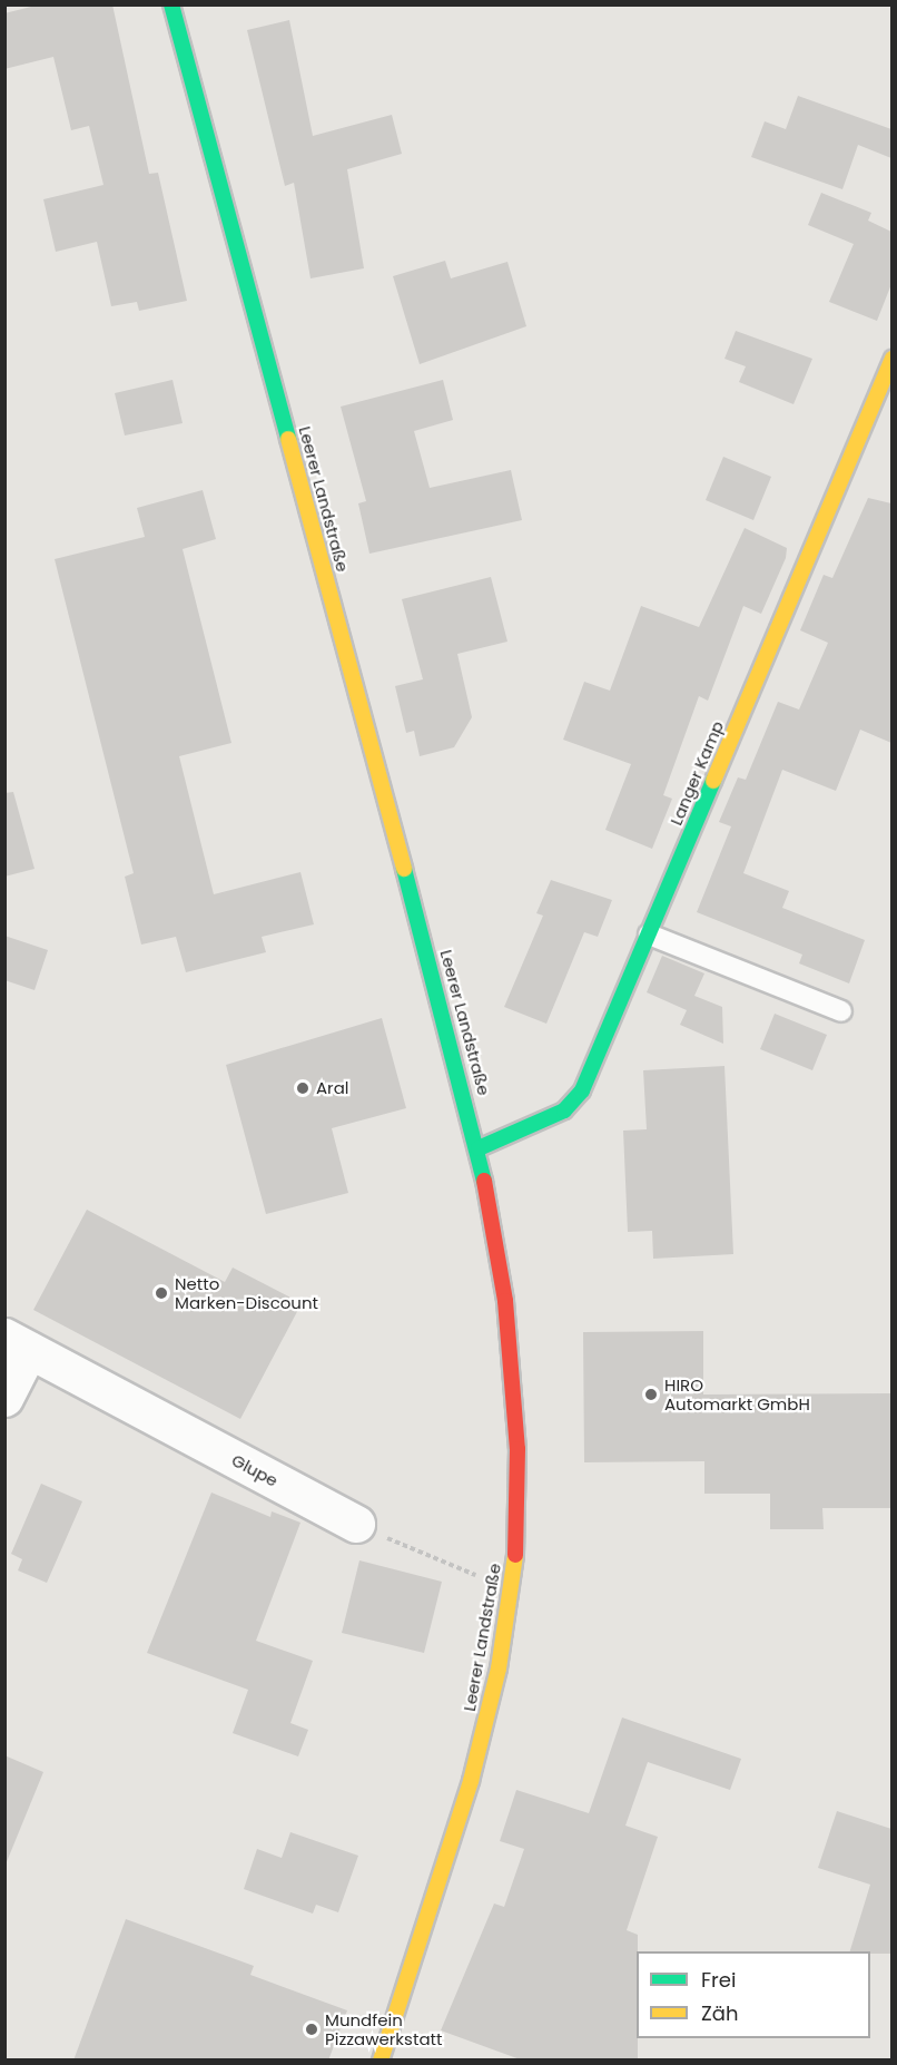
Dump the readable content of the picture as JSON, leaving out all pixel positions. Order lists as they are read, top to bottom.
{
  "streets": {
    "main road": ["Leerer Landstraße", "Langer Kamp"],
    "street": ["Glupe"]
  },
  "crossings": [
    ["Leerer Landstraße", "Langer Kamp"]
  ],
  "places": [
    "Aral",
    "Netto Marken-Discount",
    "HIRO Automarkt GmbH",
    "Mundfein Pizzawerkstatt"
  ],
  "legend": ["Frei", "Zäh"]
}
